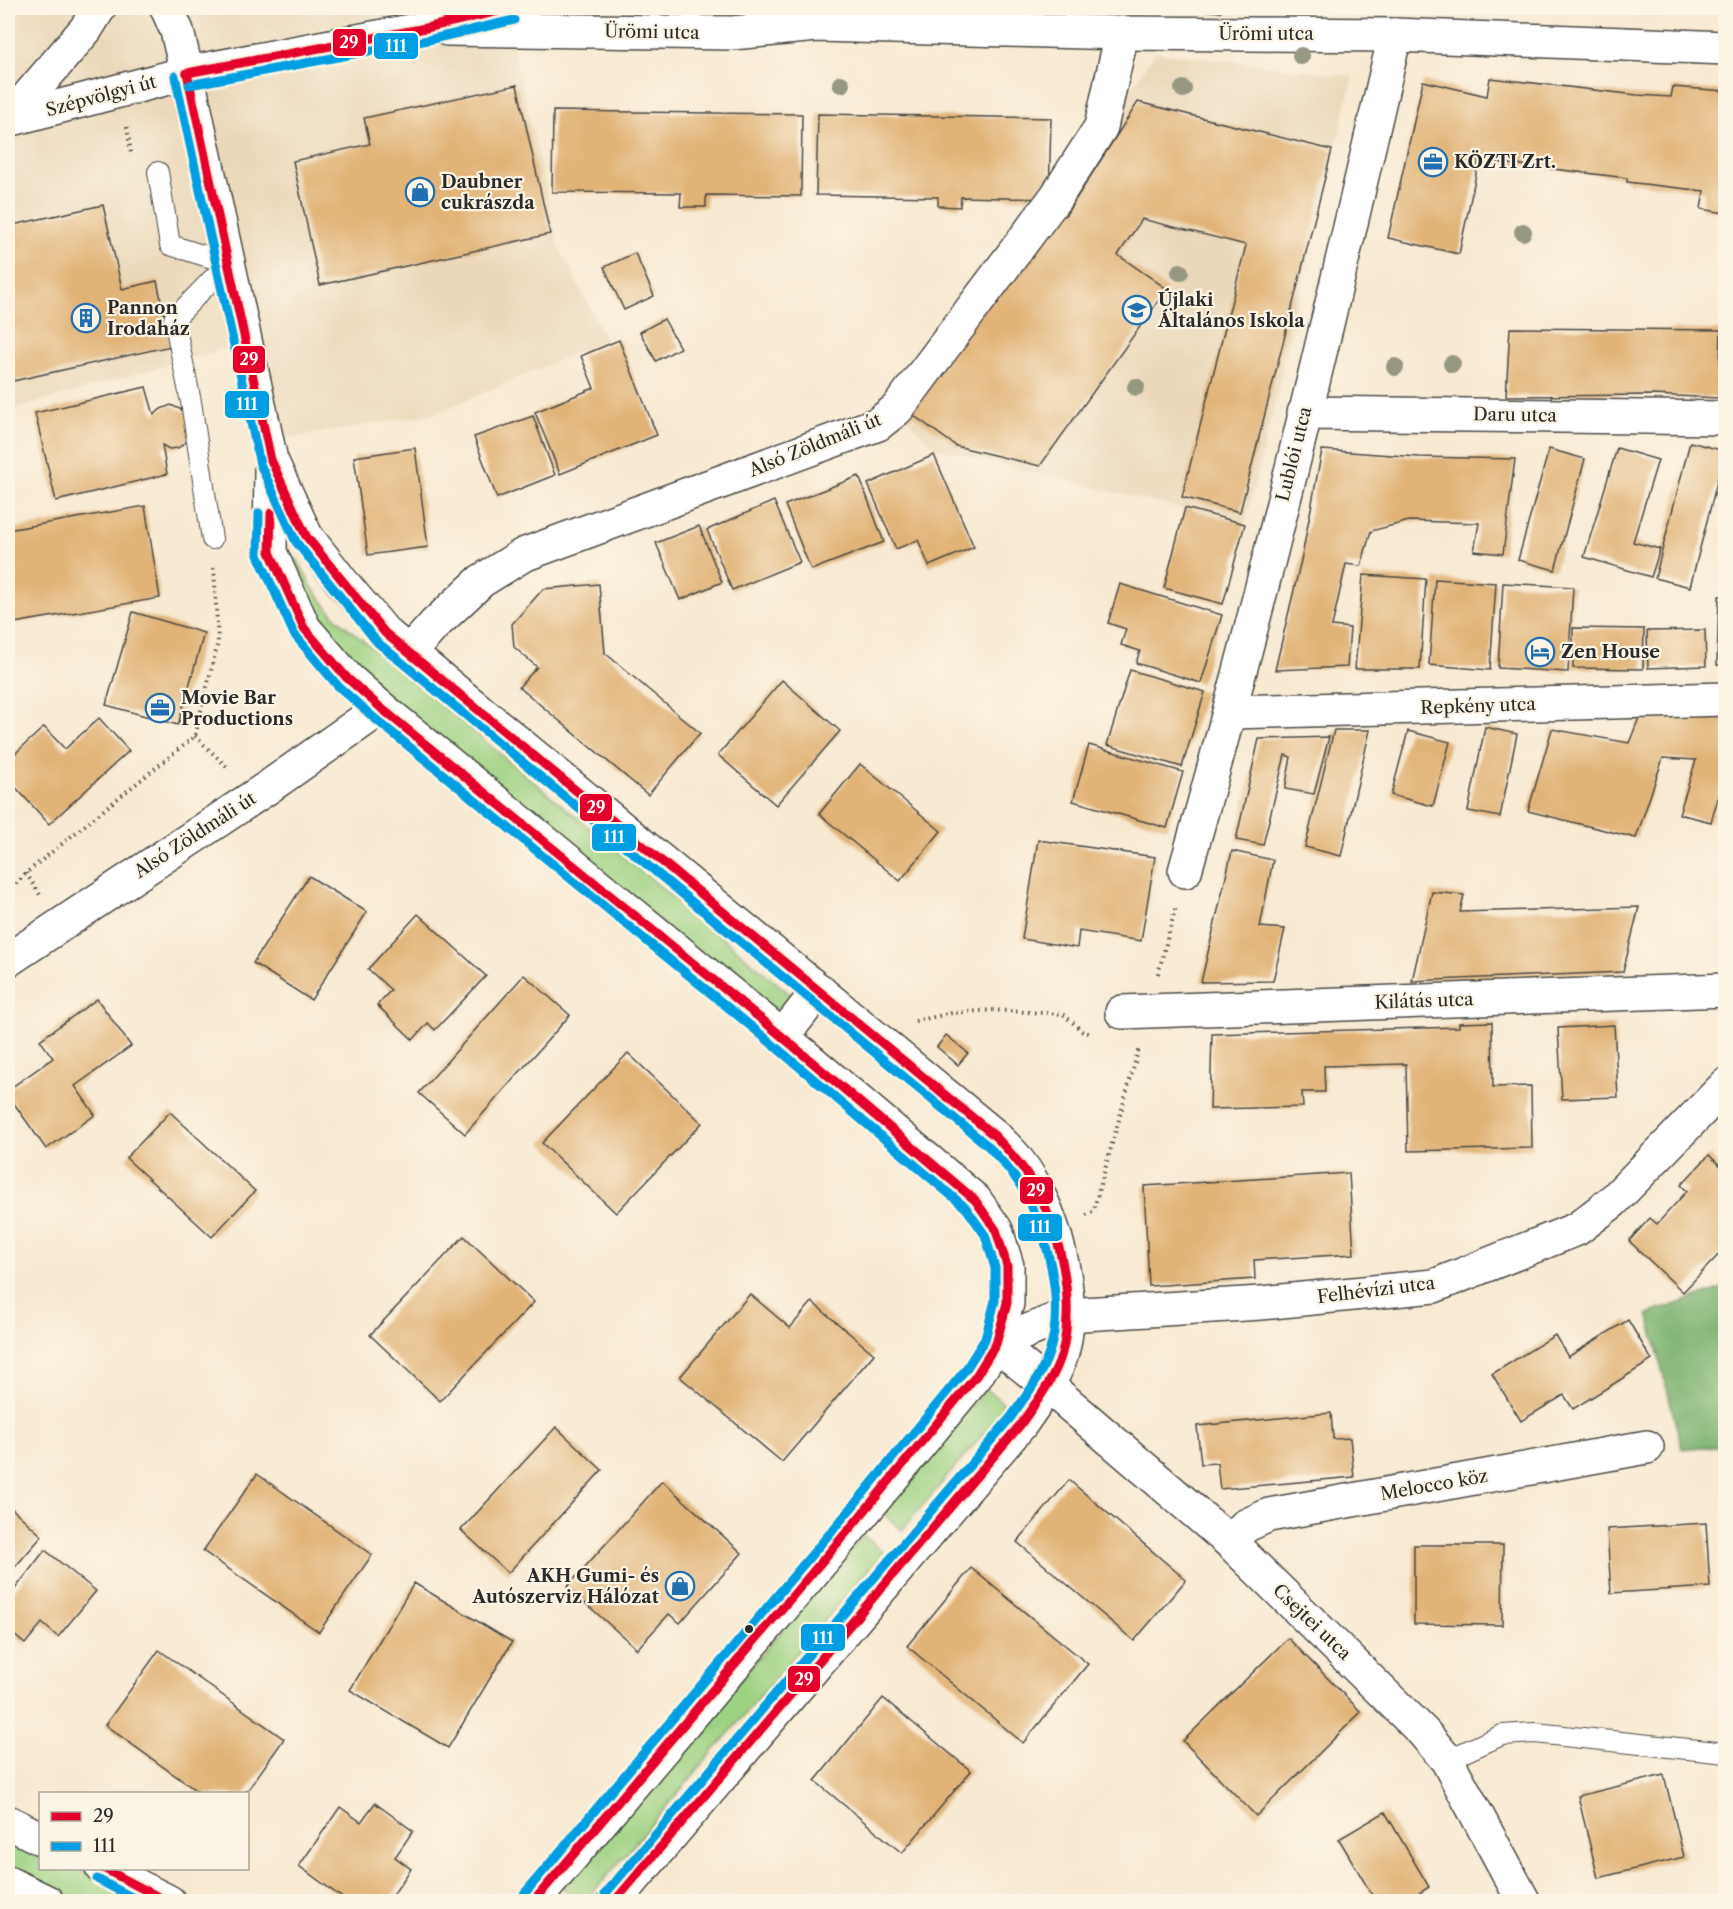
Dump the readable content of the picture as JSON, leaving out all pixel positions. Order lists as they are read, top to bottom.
{
  "streets": {
    "street": [
      "Ürömi utca",
      "Szépvölgyi út",
      "Daru utca",
      "Alsó Zöldmáli út",
      "Lublói utca",
      "Repkény utca",
      "Kilátás utca",
      "Felhévízi utca",
      "Melocco köz",
      "Csejtei utca"
    ]
  },
  "crossings": [
    ["Ürömi utca", "Szépvölgyi út"],
    ["Ürömi utca", "Alsó Zöldmáli út"],
    ["Ürömi utca", "Lublói utca"],
    ["Daru utca", "Lublói utca"],
    ["Lublói utca", "Repkény utca"],
    ["Felhévízi utca", "Csejtei utca"],
    ["Melocco köz", "Csejtei utca"]
  ],
  "places": {
    "office": ["KÖZTI Zrt.", "Movie Bar Productions"],
    "shop": ["Daubner cukrászda", "AKH Gumi- és Autószerviz Hálózat"],
    "school or university": ["Újlaki Általános Iskola"],
    "building": ["Pannon Irodaház"],
    "hotel": ["Zen House"]
  },
  "lines": ["transit line 29", "transit line 111"],
  "legend": ["29", "111"]
}
